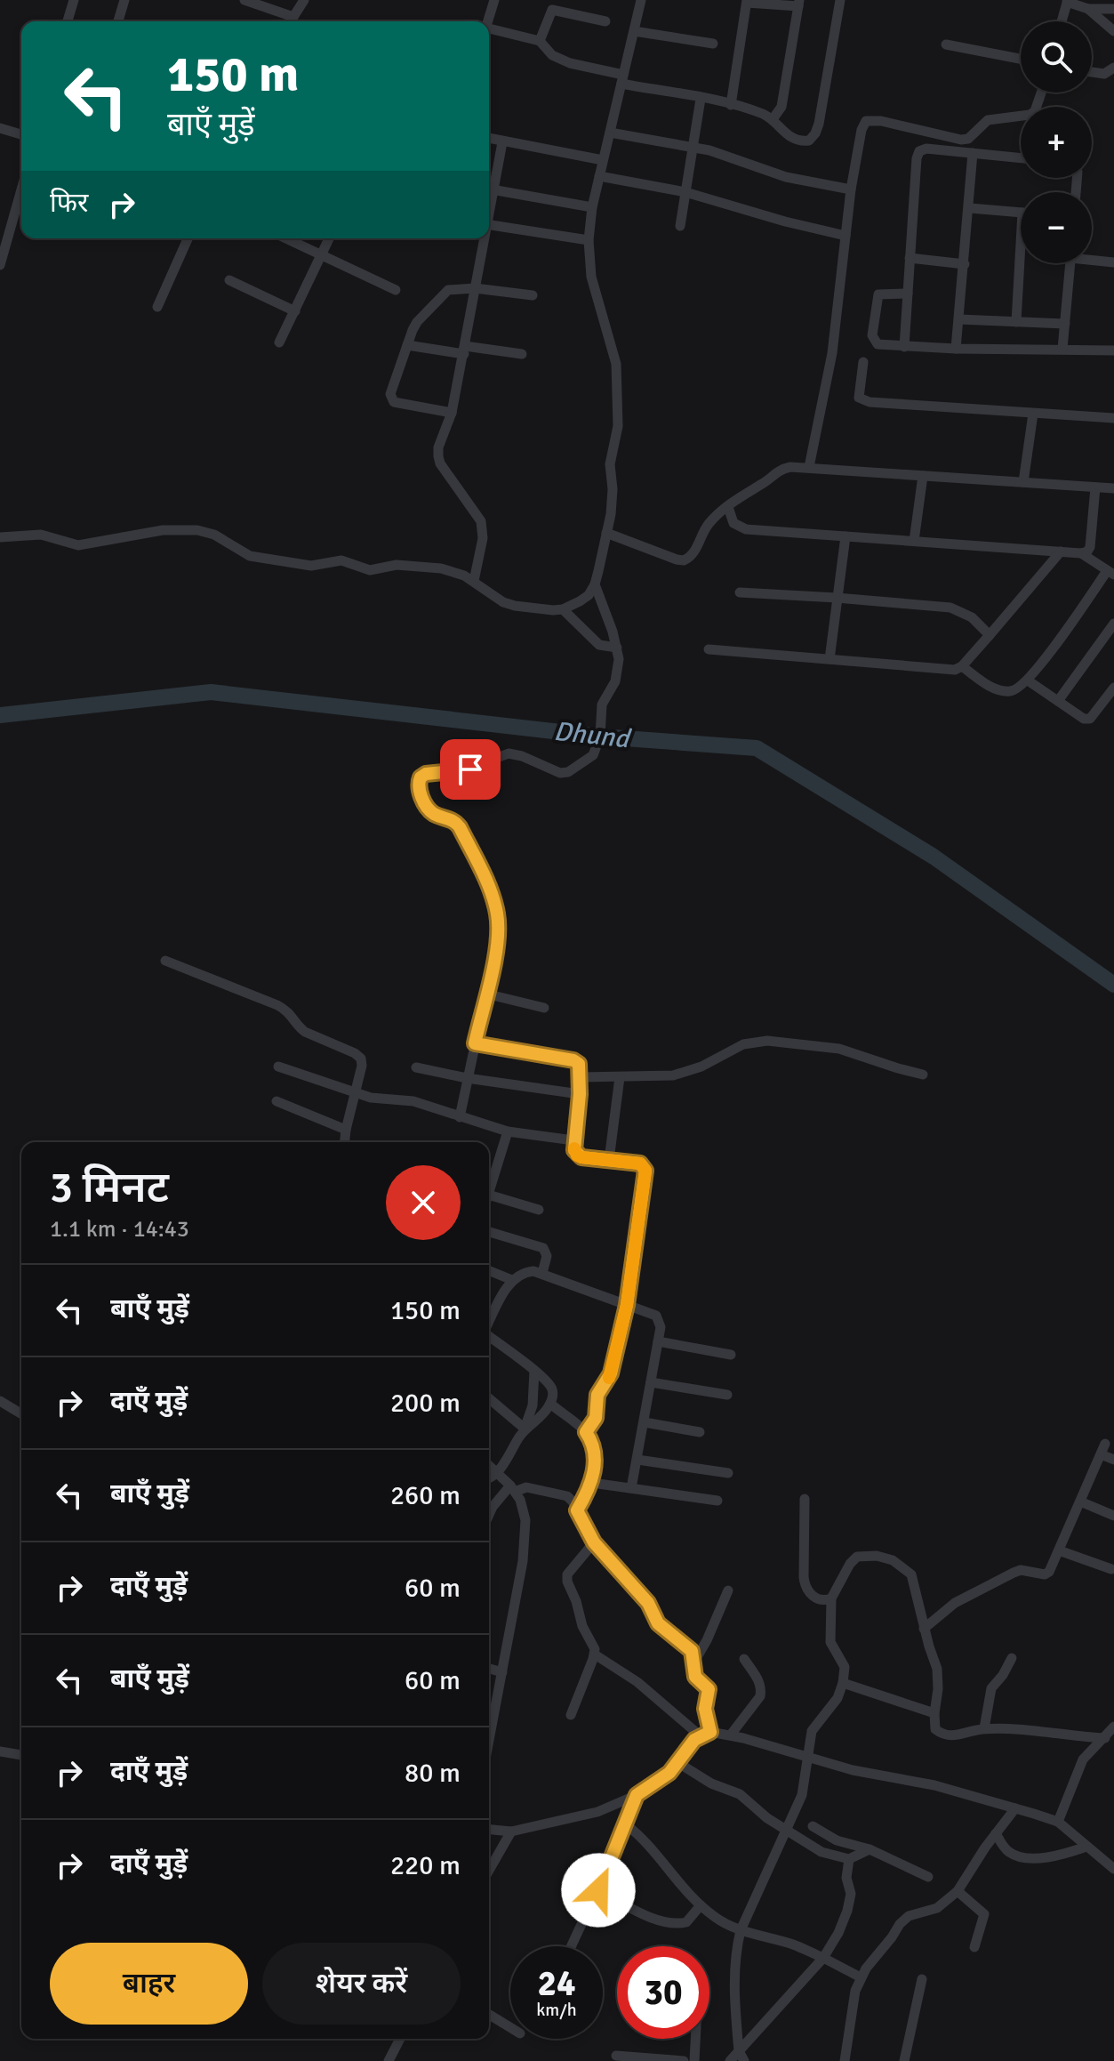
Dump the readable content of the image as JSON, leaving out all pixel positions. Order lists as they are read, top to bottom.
{
  "water": ["Dhund"],
  "page": {
    "map_buttons": ["+", "−"],
    "turn": ["150 m", "बाएँ मुड़ें"],
    "then": "फिर",
    "heading": ["3 मिनट", "1.1 km · 14:43"],
    "list": [
      {
        "name": "बाएँ मुड़ें",
        "value": "150 m"
      },
      {
        "name": "दाएँ मुड़ें",
        "value": "200 m"
      },
      {
        "name": "बाएँ मुड़ें",
        "value": "260 m"
      },
      {
        "name": "दाएँ मुड़ें",
        "value": "60 m"
      },
      {
        "name": "बाएँ मुड़ें",
        "value": "60 m"
      },
      {
        "name": "दाएँ मुड़ें",
        "value": "80 m"
      },
      {
        "name": "दाएँ मुड़ें",
        "value": "220 m"
      }
    ],
    "buttons": ["बाहर", "शेयर करें"],
    "speed": "24 km/h",
    "limit": "30"
  }
}
